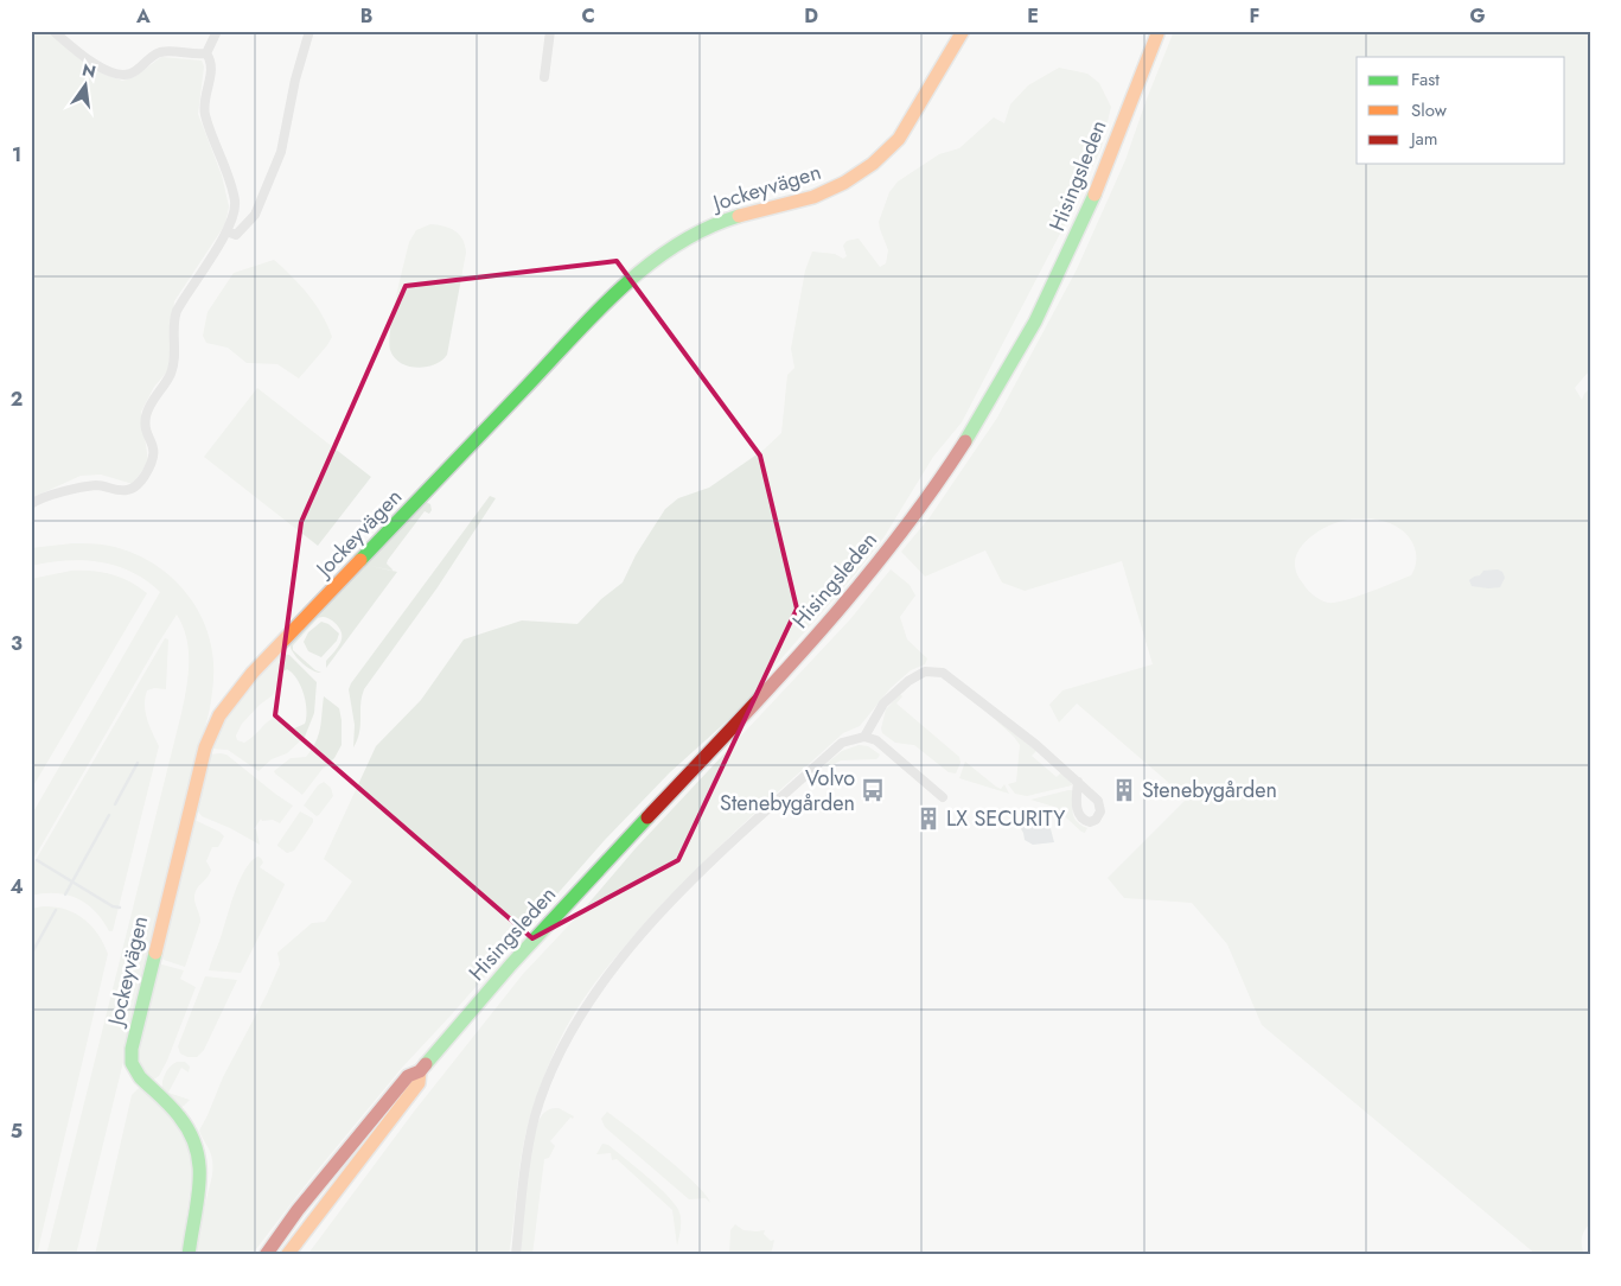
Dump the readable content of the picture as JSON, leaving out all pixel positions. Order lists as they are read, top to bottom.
{
  "streets": {
    "main road": ["Hisingsleden", "Jockeyvägen"]
  },
  "places": {
    "bus stop": ["Volvo Stenebygården"],
    "building": ["Stenebygården", "LX SECURITY"]
  },
  "legend": ["Fast", "Slow", "Jam"],
  "north": "top",
  "grid": {
    "columns": [
      "A",
      "B",
      "C",
      "D",
      "E",
      "F",
      "G"
    ],
    "rows": [
      "1",
      "2",
      "3",
      "4",
      "5"
    ]
  }
}
